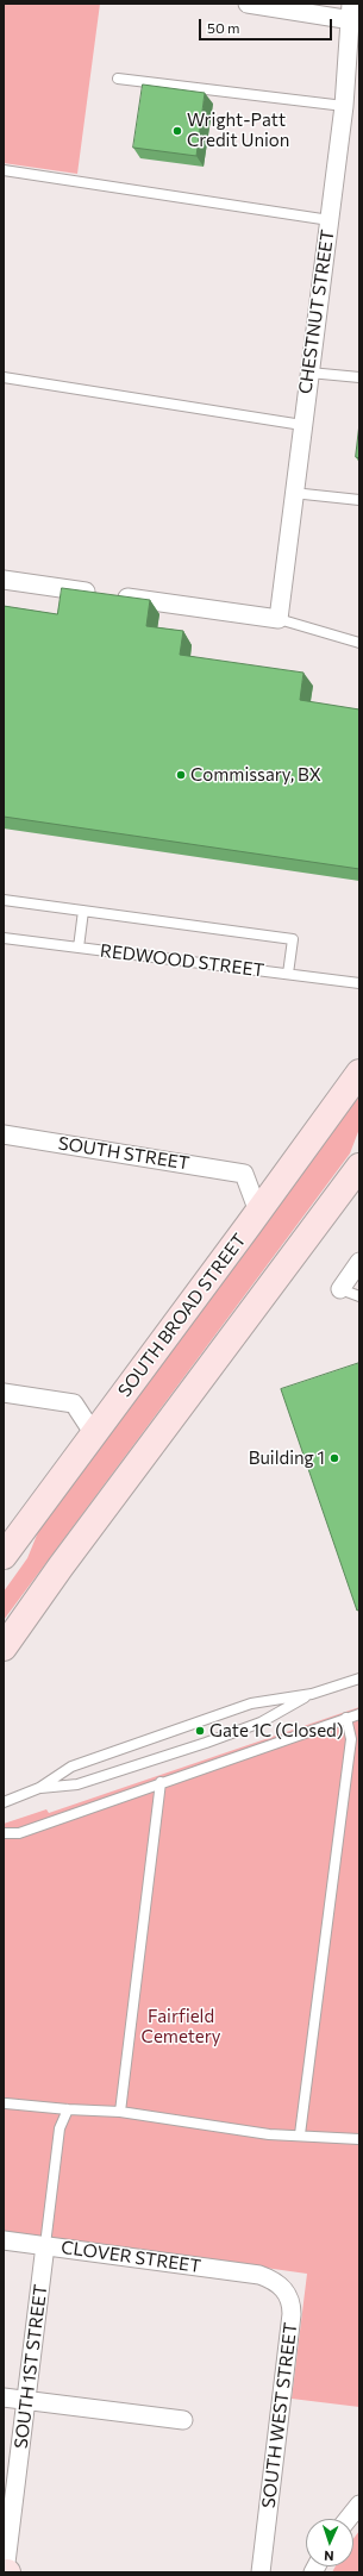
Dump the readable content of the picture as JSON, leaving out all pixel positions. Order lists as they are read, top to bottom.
{
  "streets": {
    "street": [
      "CHESTNUT STREET",
      "SOUTH STREET",
      "SOUTH BROAD STREET",
      "CLOVER STREET",
      "SOUTH 1ST STREET",
      "SOUTH WEST STREET"
    ],
    "lane": ["REDWOOD STREET"]
  },
  "crossings": [
    ["SOUTH STREET", "SOUTH BROAD STREET"],
    ["CLOVER STREET", "SOUTH 1ST STREET"],
    ["CLOVER STREET", "SOUTH WEST STREET"]
  ],
  "parks": ["Fairfield Cemetery"],
  "places": [
    "Wright-Patt Credit Union",
    "Commissary, BX",
    "Building 1",
    "Gate 1C (Closed)"
  ],
  "scale_bar": "50 m",
  "north": "bottom"
}
